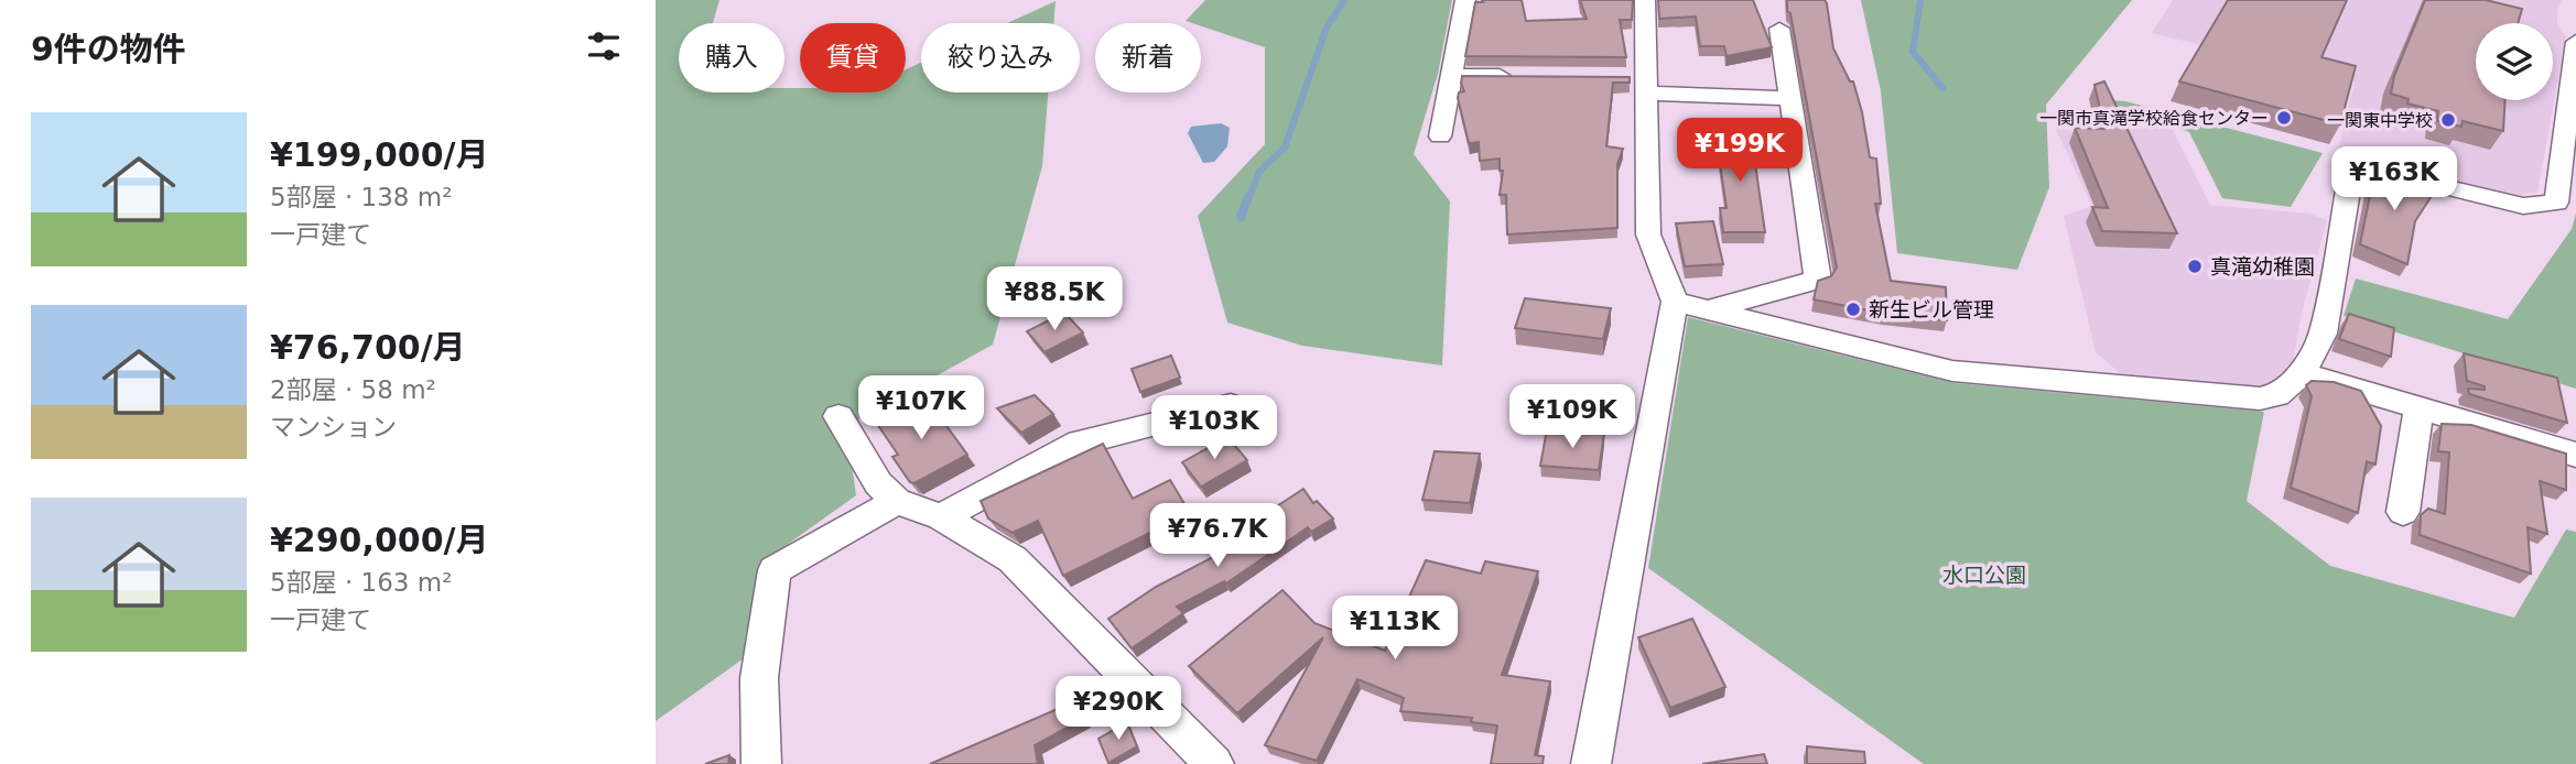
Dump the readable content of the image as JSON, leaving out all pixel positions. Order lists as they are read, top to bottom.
{
  "parks": ["水口公園"],
  "places": [
    "一関市真滝学校給食センター",
    "一関東中学校",
    "真滝幼稚園",
    "新生ビル管理"
  ],
  "page": {
    "heading": "9件の物件",
    "chip": [
      "購入",
      "賃貸",
      "絞り込み",
      "新着"
    ],
    "list": [
      {
        "name": "¥199,000/月",
        "note": "5部屋 · 138 m² · 一戸建て"
      },
      {
        "name": "¥76,700/月",
        "note": "2部屋 · 58 m² · マンション"
      },
      {
        "name": "¥290,000/月",
        "note": "5部屋 · 163 m² · 一戸建て"
      }
    ],
    "price": [
      "¥199K",
      "¥163K",
      "¥88.5K",
      "¥107K",
      "¥109K",
      "¥103K",
      "¥76.7K",
      "¥113K",
      "¥290K"
    ]
  }
}
